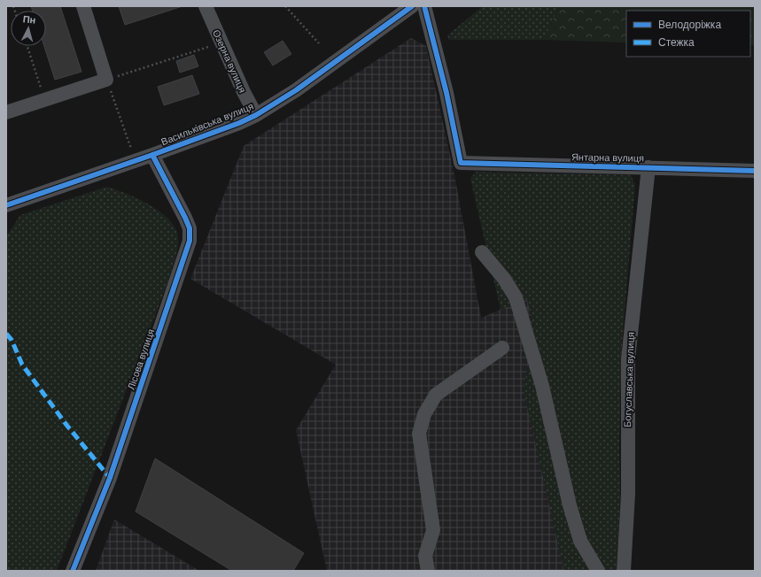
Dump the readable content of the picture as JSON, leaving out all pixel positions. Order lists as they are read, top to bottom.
{
  "streets": {
    "street": [
      "Озерна вулиця",
      "Васильківська вулиця",
      "Янтарна вулиця",
      "Лісова вулиця",
      "Богуславська вулиця"
    ]
  },
  "crossings": [
    ["Озерна вулиця", "Васильківська вулиця"],
    ["Васильківська вулиця", "Лісова вулиця"],
    ["Янтарна вулиця", "Богуславська вулиця"]
  ],
  "legend": ["Велодоріжка", "Стежка"],
  "north": "top"
}
